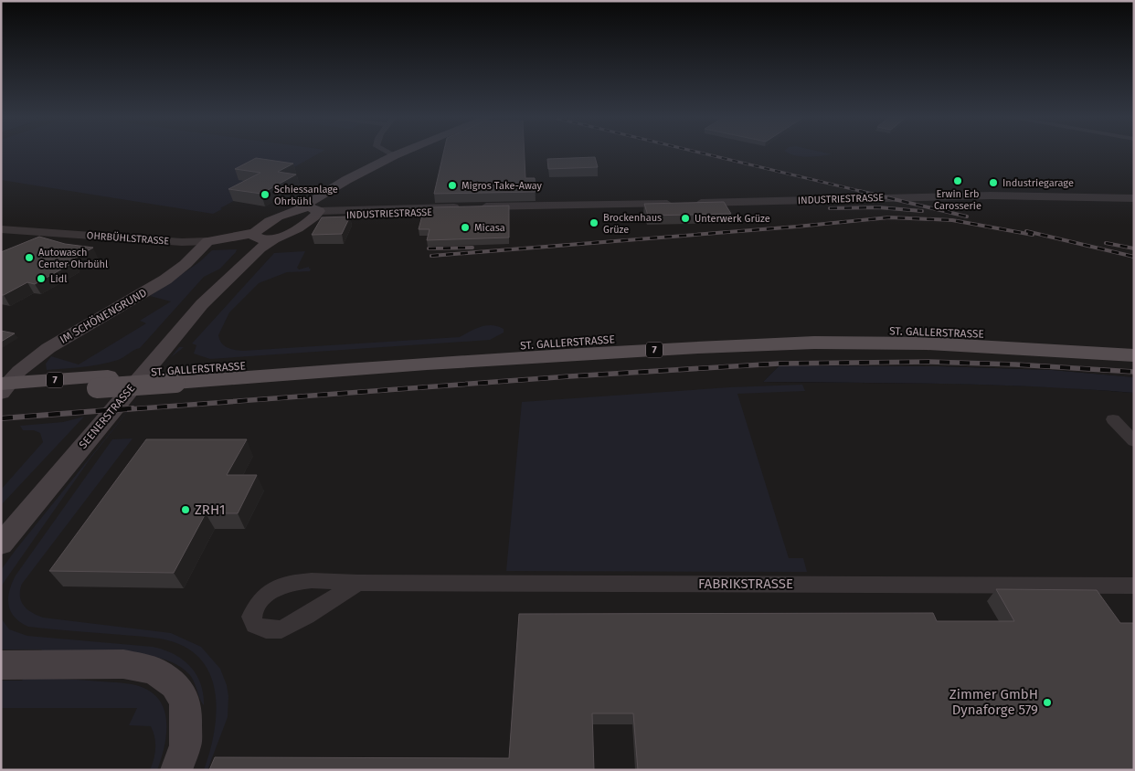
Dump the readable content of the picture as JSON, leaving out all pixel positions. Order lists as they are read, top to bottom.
{
  "streets": {
    "main road": [
      "OHRBÜHLSTRASSE",
      "IM SCHÖNENGRUND",
      "ST. GALLERSTRASSE",
      "7",
      "SEENERSTRASSE"
    ],
    "street": ["INDUSTRIESTRASSE", "FABRIKSTRASSE"]
  },
  "crossings": [
    ["INDUSTRIESTRASSE", "SEENERSTRASSE"],
    ["OHRBÜHLSTRASSE", "IM SCHÖNENGRUND"],
    ["OHRBÜHLSTRASSE", "SEENERSTRASSE"],
    ["IM SCHÖNENGRUND", "ST. GALLERSTRASSE"]
  ],
  "places": [
    "Erwin Erb Carosserie",
    "Industriegarage",
    "Migros Take-Away",
    "Schiessanlage Ohrbühl",
    "Unterwerk Grüze",
    "Brockenhaus Grüze",
    "Micasa",
    "Autowasch Center Ohrbühl",
    "Lidl",
    "ZRH1",
    "Zimmer GmbH Dynaforge 579"
  ]
}
